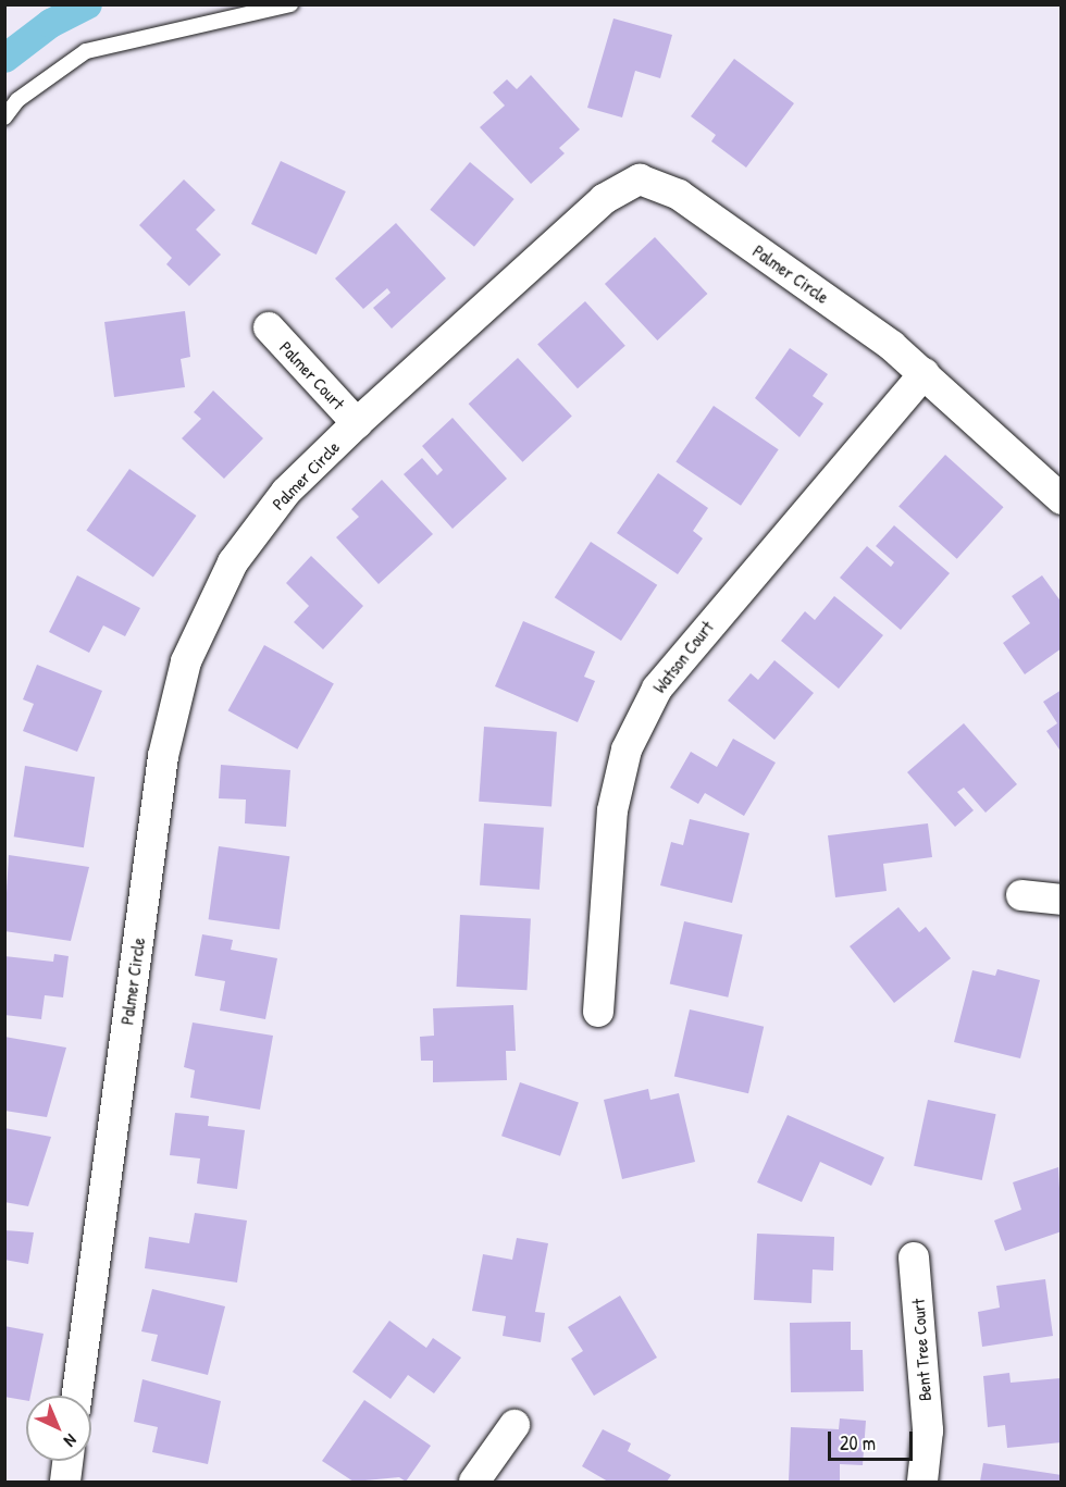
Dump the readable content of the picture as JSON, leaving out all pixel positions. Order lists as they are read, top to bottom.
{
  "streets": {
    "street": [
      "Palmer Circle",
      "Palmer Court",
      "Watson Court",
      "Bent Tree Court"
    ]
  },
  "crossings": [
    ["Palmer Circle", "Palmer Court"],
    ["Palmer Circle", "Watson Court"]
  ],
  "scale_bar": "20 m",
  "north": "bottom right"
}
